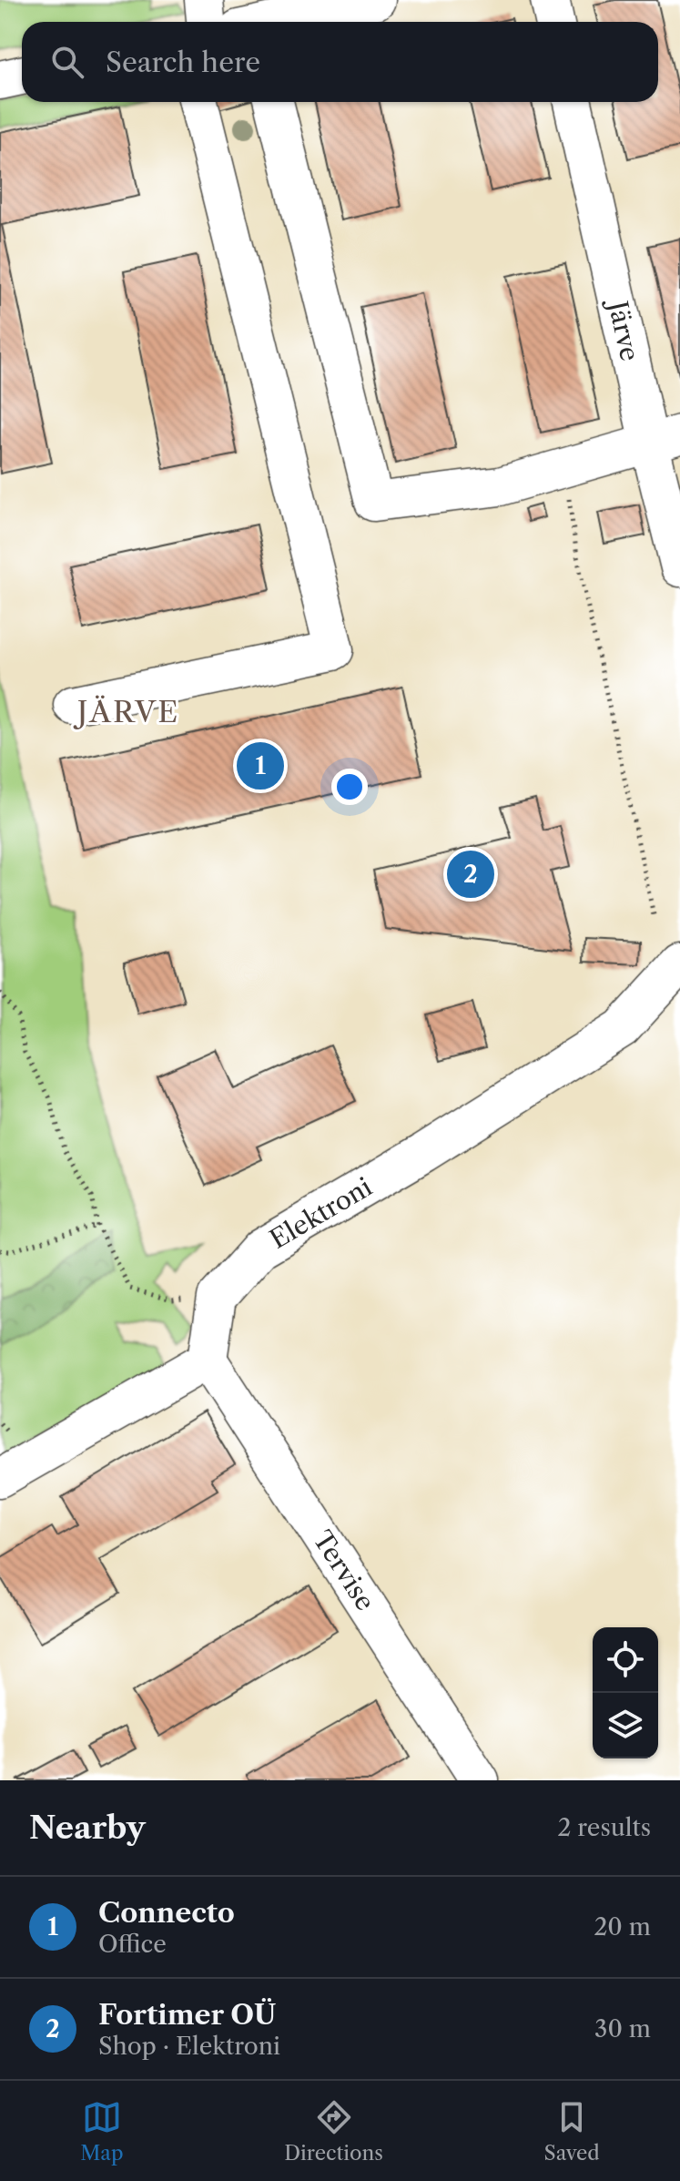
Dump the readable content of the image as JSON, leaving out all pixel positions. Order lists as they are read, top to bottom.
{
  "streets": {
    "street": ["Järve", "Elektroni", "Tervise"]
  },
  "districts": ["JÄRVE"],
  "page": {
    "search": "Search here",
    "pins": ["1", "2"],
    "heading": ["Nearby", "2 results"],
    "list": [
      {
        "mark": "1",
        "name": "Connecto",
        "note": "Office",
        "value": "20 m"
      },
      {
        "mark": "2",
        "name": "Fortimer OÜ",
        "note": "Shop · Elektroni",
        "value": "30 m"
      }
    ],
    "nav": ["Map", "Directions", "Saved"]
  }
}
